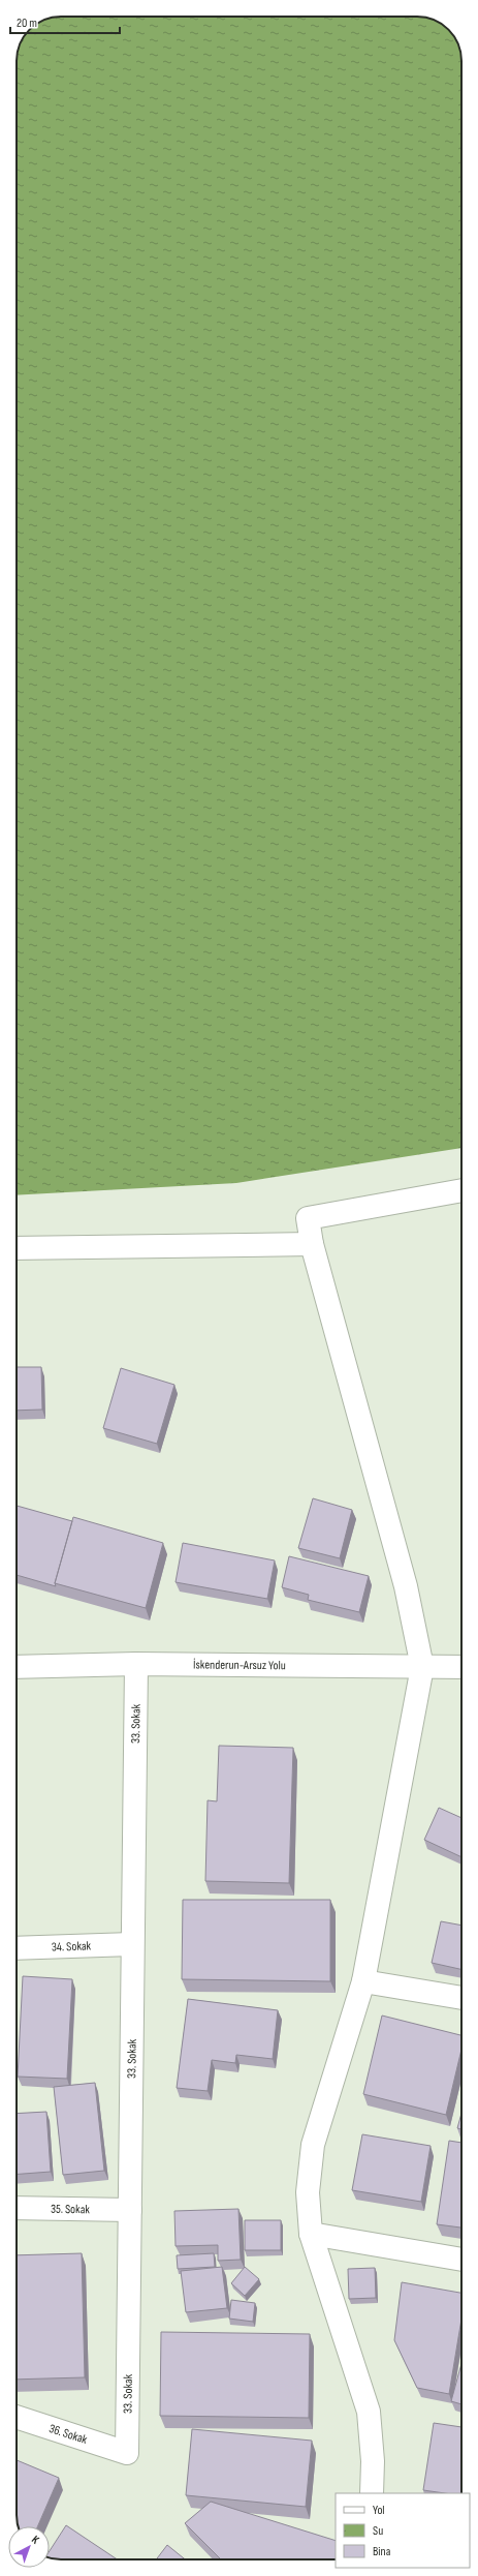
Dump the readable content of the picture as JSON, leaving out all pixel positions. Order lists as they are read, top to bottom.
{
  "streets": {
    "street": [
      "İskenderun-Arsuz Yolu",
      "33. Sokak",
      "34. Sokak",
      "35. Sokak",
      "36. Sokak"
    ]
  },
  "crossings": [
    ["İskenderun-Arsuz Yolu", "33. Sokak"],
    ["33. Sokak", "34. Sokak"],
    ["33. Sokak", "35. Sokak"],
    ["33. Sokak", "36. Sokak"]
  ],
  "legend": ["Yol", "Su", "Bina"],
  "scale_bar": "20 m",
  "north": "top right"
}
